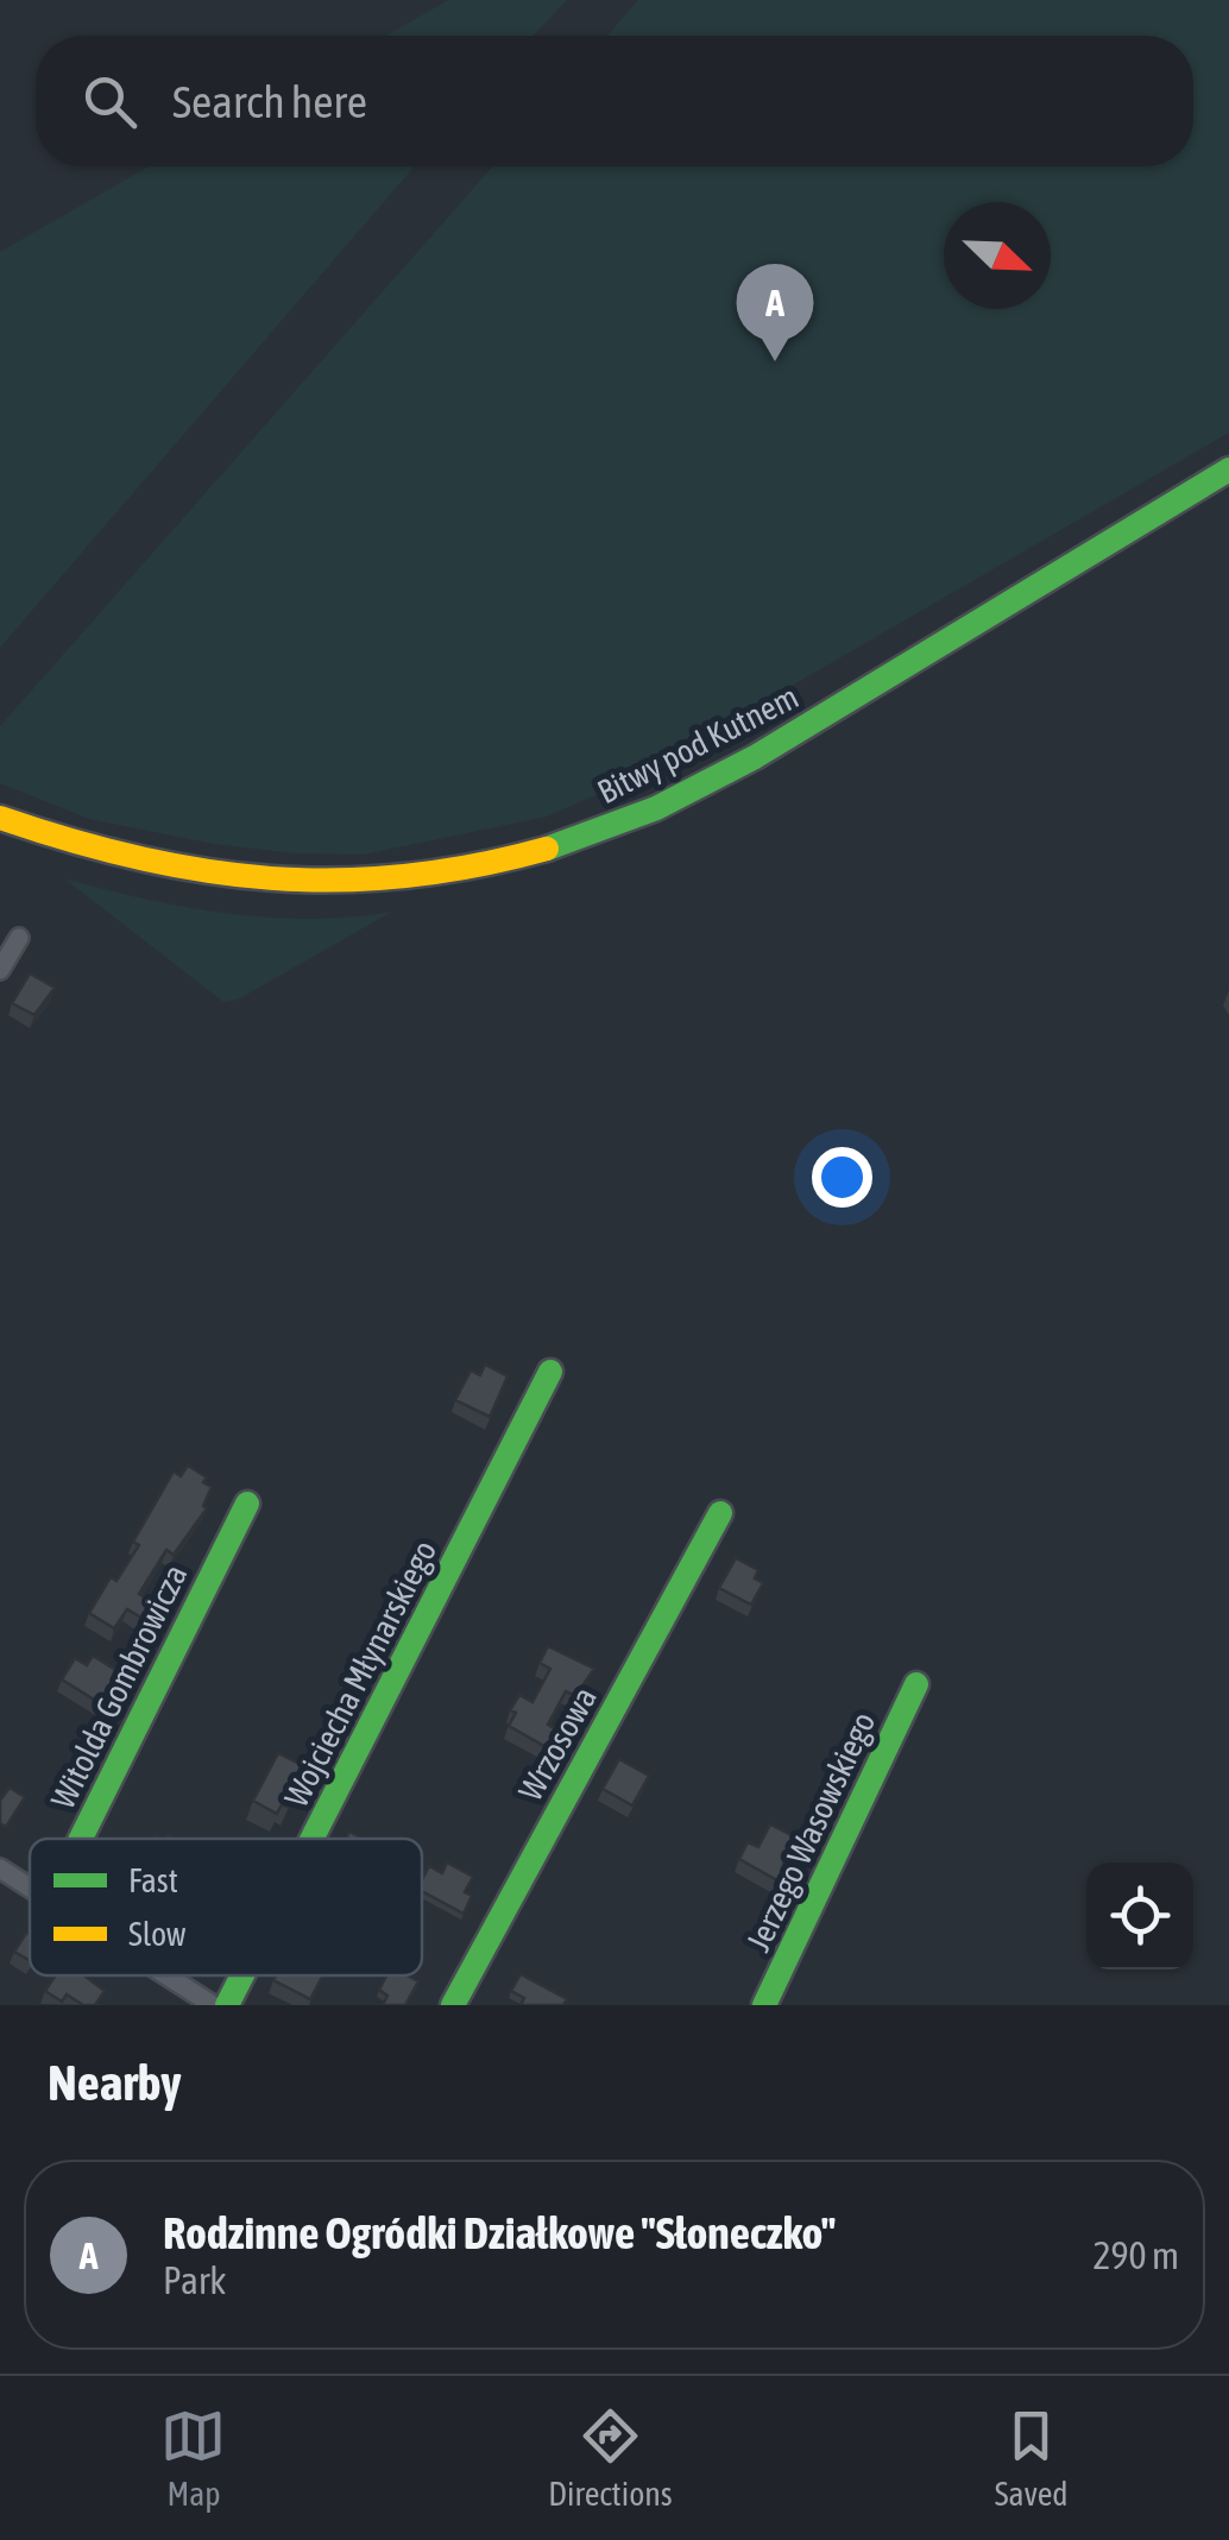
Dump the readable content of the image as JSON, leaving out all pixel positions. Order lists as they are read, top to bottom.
{
  "streets": {
    "street": [
      "Bitwy pod Kutnem",
      "Wojciecha Młynarskiego",
      "Witolda Gombrowicza",
      "Wrzosowa",
      "Jerzego Wasowskiego"
    ]
  },
  "legend": ["Fast", "Slow"],
  "north": "bottom right",
  "page": {
    "search": "Search here",
    "pins": "A",
    "heading": "Nearby",
    "list": [
      {
        "mark": "A",
        "name": "Rodzinne Ogródki Działkowe \"Słoneczko\"",
        "note": "Park",
        "value": "290 m"
      }
    ],
    "nav": ["Map", "Directions", "Saved"]
  }
}
